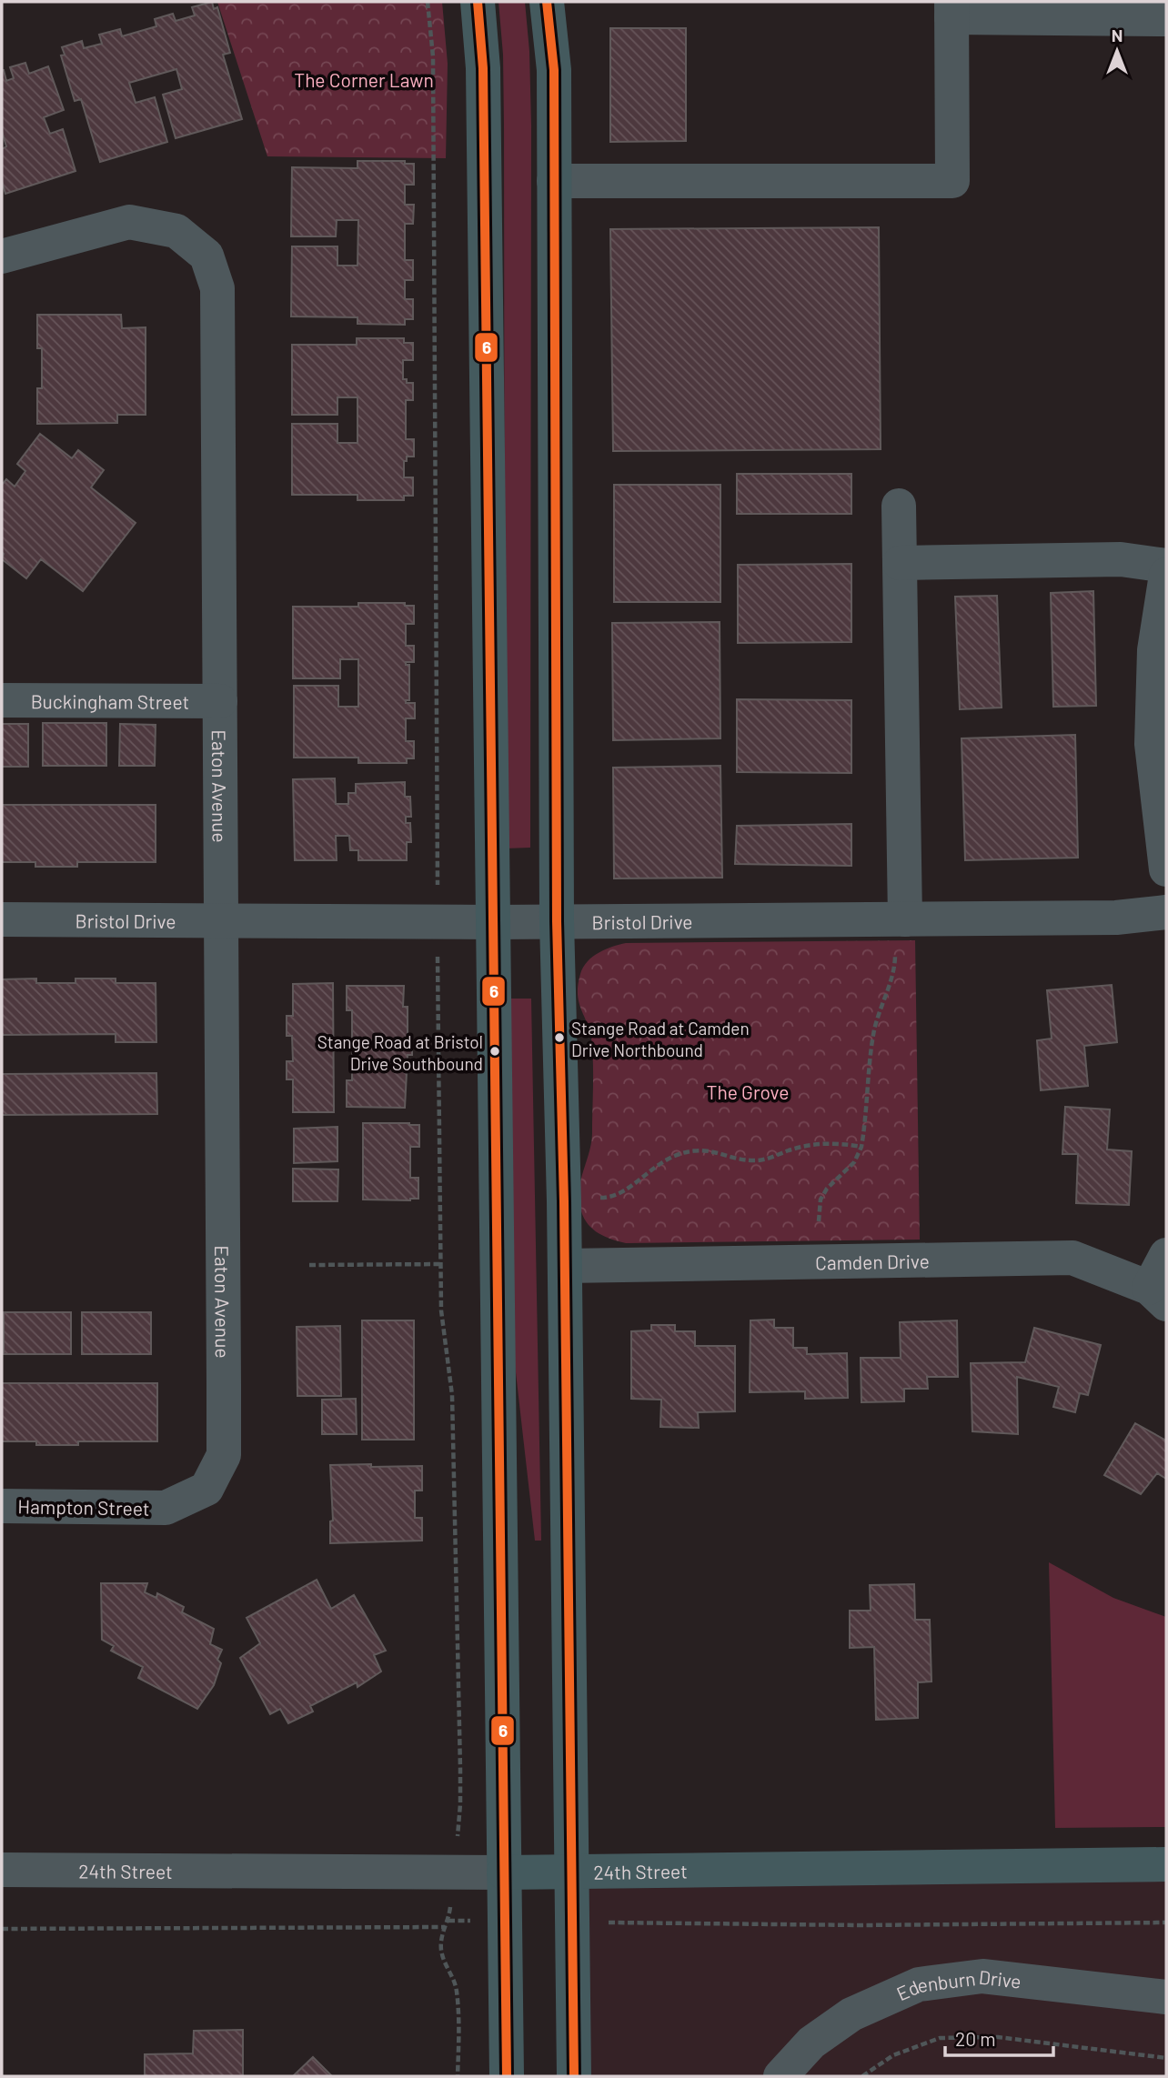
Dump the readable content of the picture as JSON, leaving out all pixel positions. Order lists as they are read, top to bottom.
{
  "streets": {
    "main road": ["24th Street"],
    "street": [
      "Buckingham Street",
      "Eaton Avenue",
      "Bristol Drive",
      "Camden Drive",
      "Hampton Street",
      "Edenburn Drive"
    ]
  },
  "crossings": [
    ["Buckingham Street", "Eaton Avenue"],
    ["Eaton Avenue", "Bristol Drive"],
    ["Eaton Avenue", "Hampton Street"]
  ],
  "parks": ["The Corner Lawn", "The Grove"],
  "places": ["Stange Road at Camden Drive Northbound", "Stange Road at Bristol Drive Southbound"],
  "lines": ["transit line 6"],
  "scale_bar": "20 m",
  "north": "top"
}
